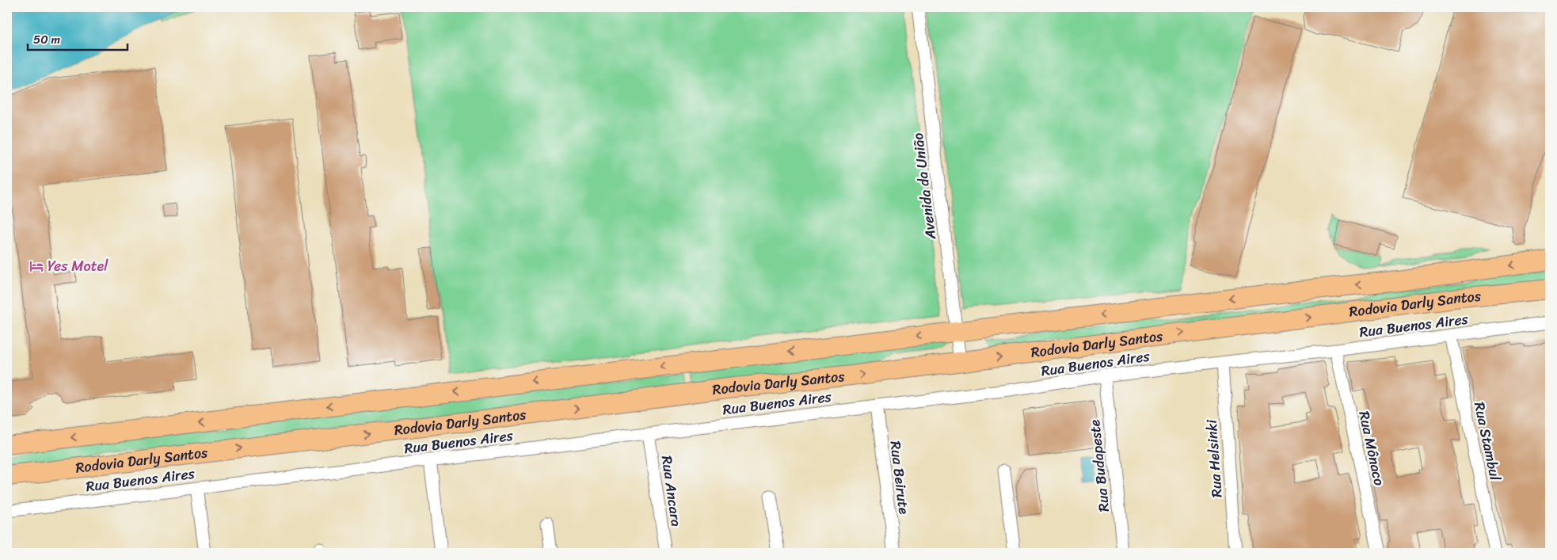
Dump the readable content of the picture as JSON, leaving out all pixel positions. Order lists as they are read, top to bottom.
{
  "streets": {
    "main road": ["Rodovia Darly Santos"],
    "street": [
      "Avenida da União",
      "Rua Buenos Aires",
      "Rua Stambul",
      "Rua Mônaco",
      "Rua Helsinki",
      "Rua Budapeste",
      "Rua Beirute",
      "Rua Ancara"
    ]
  },
  "crossings": [
    ["Avenida da União", "Rodovia Darly Santos"],
    ["Rua Buenos Aires", "Rua Stambul"],
    ["Rua Buenos Aires", "Rua Mônaco"],
    ["Rua Buenos Aires", "Rua Helsinki"],
    ["Rua Buenos Aires", "Rua Budapeste"],
    ["Rua Buenos Aires", "Rua Beirute"],
    ["Rua Buenos Aires", "Rua Ancara"]
  ],
  "places": {
    "hotel": ["Yes Motel"]
  },
  "scale_bar": "50 m"
}
